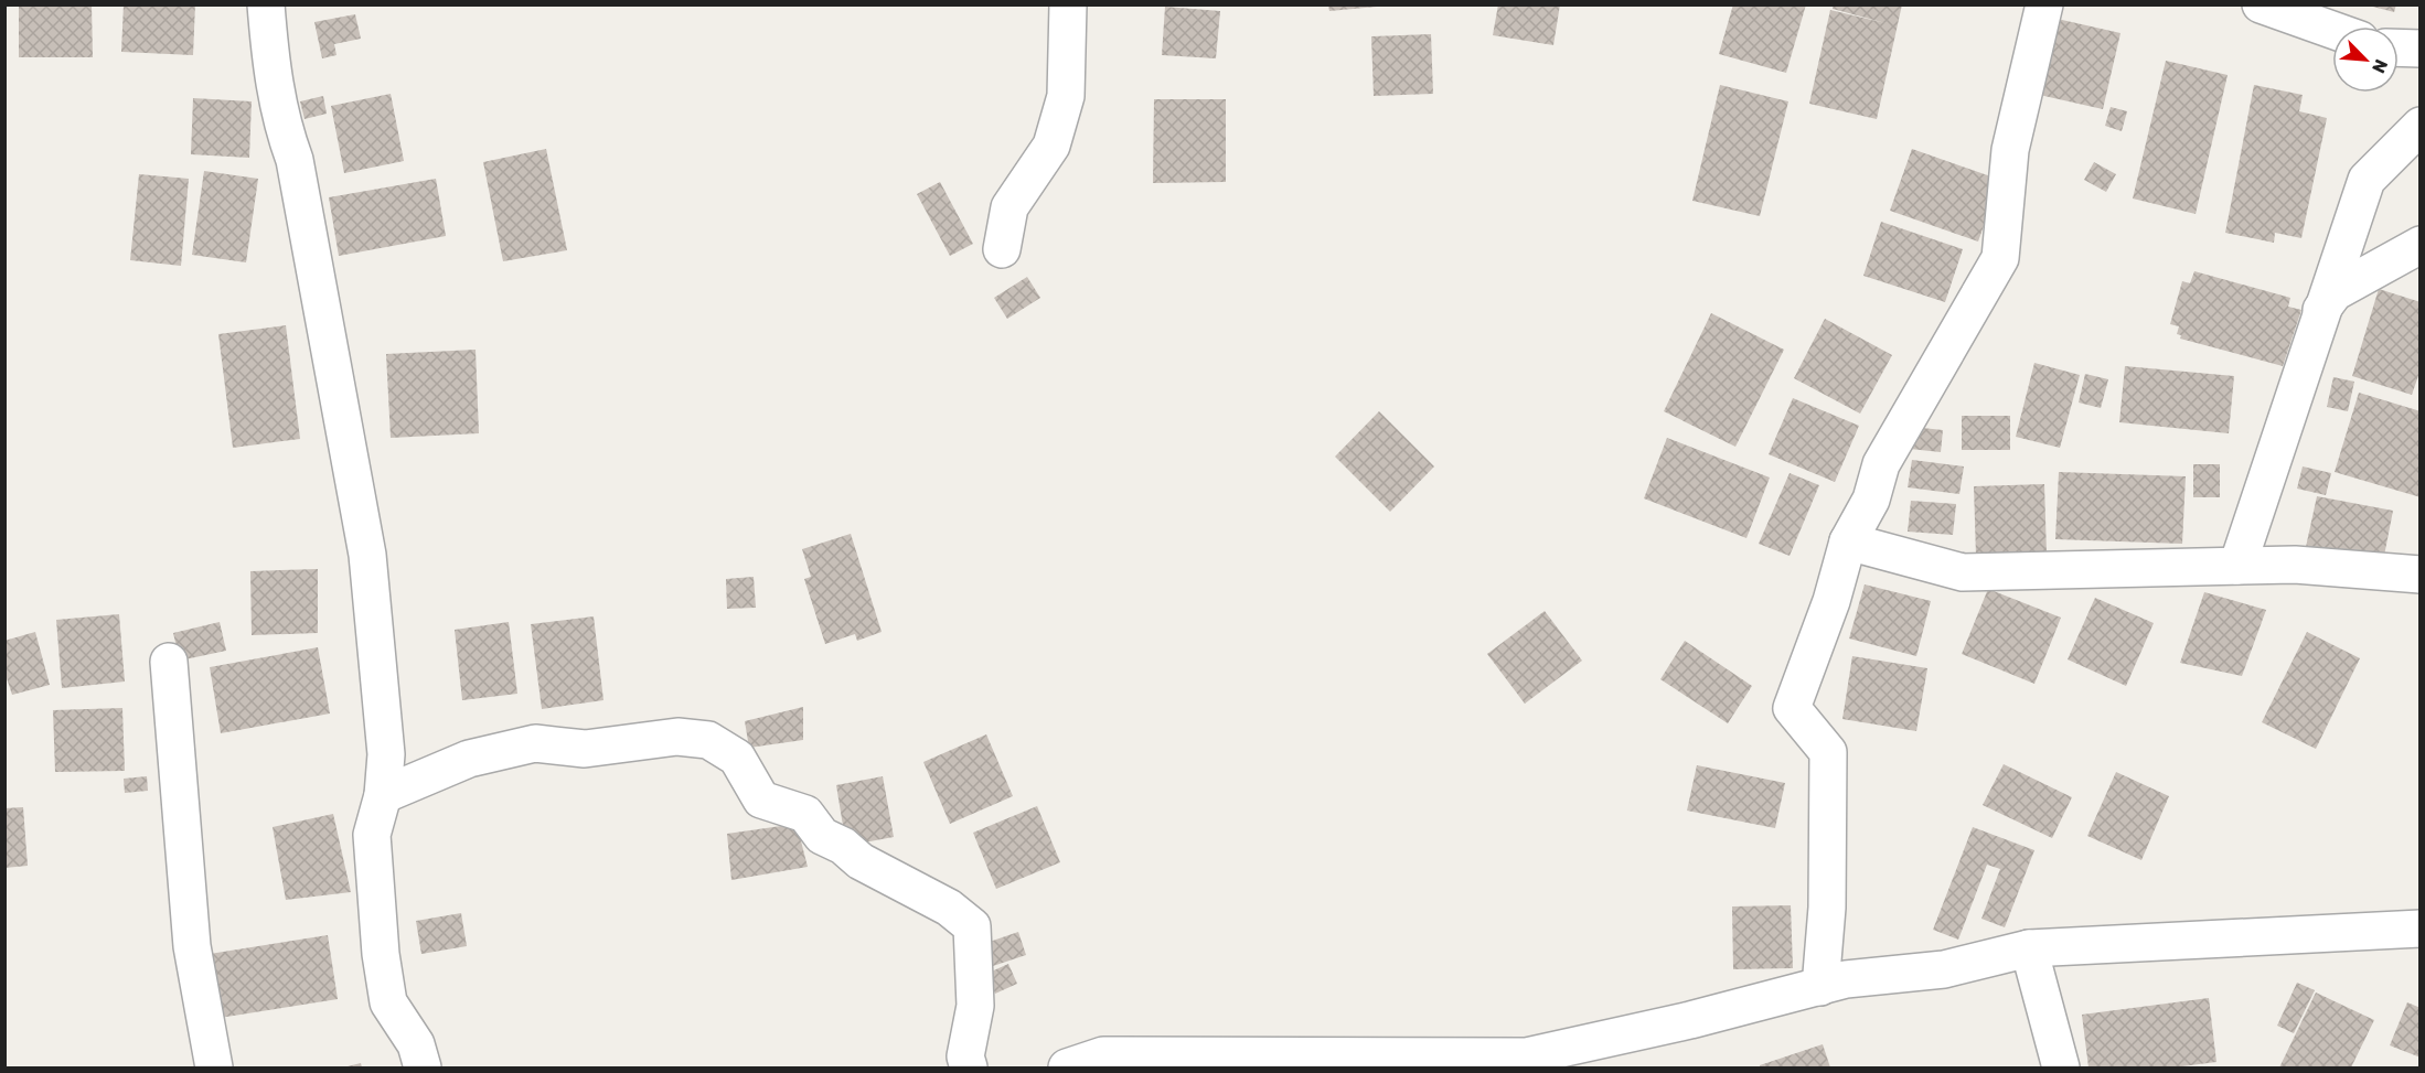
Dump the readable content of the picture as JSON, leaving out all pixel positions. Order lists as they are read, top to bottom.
{
  "north": "bottom right"
}
